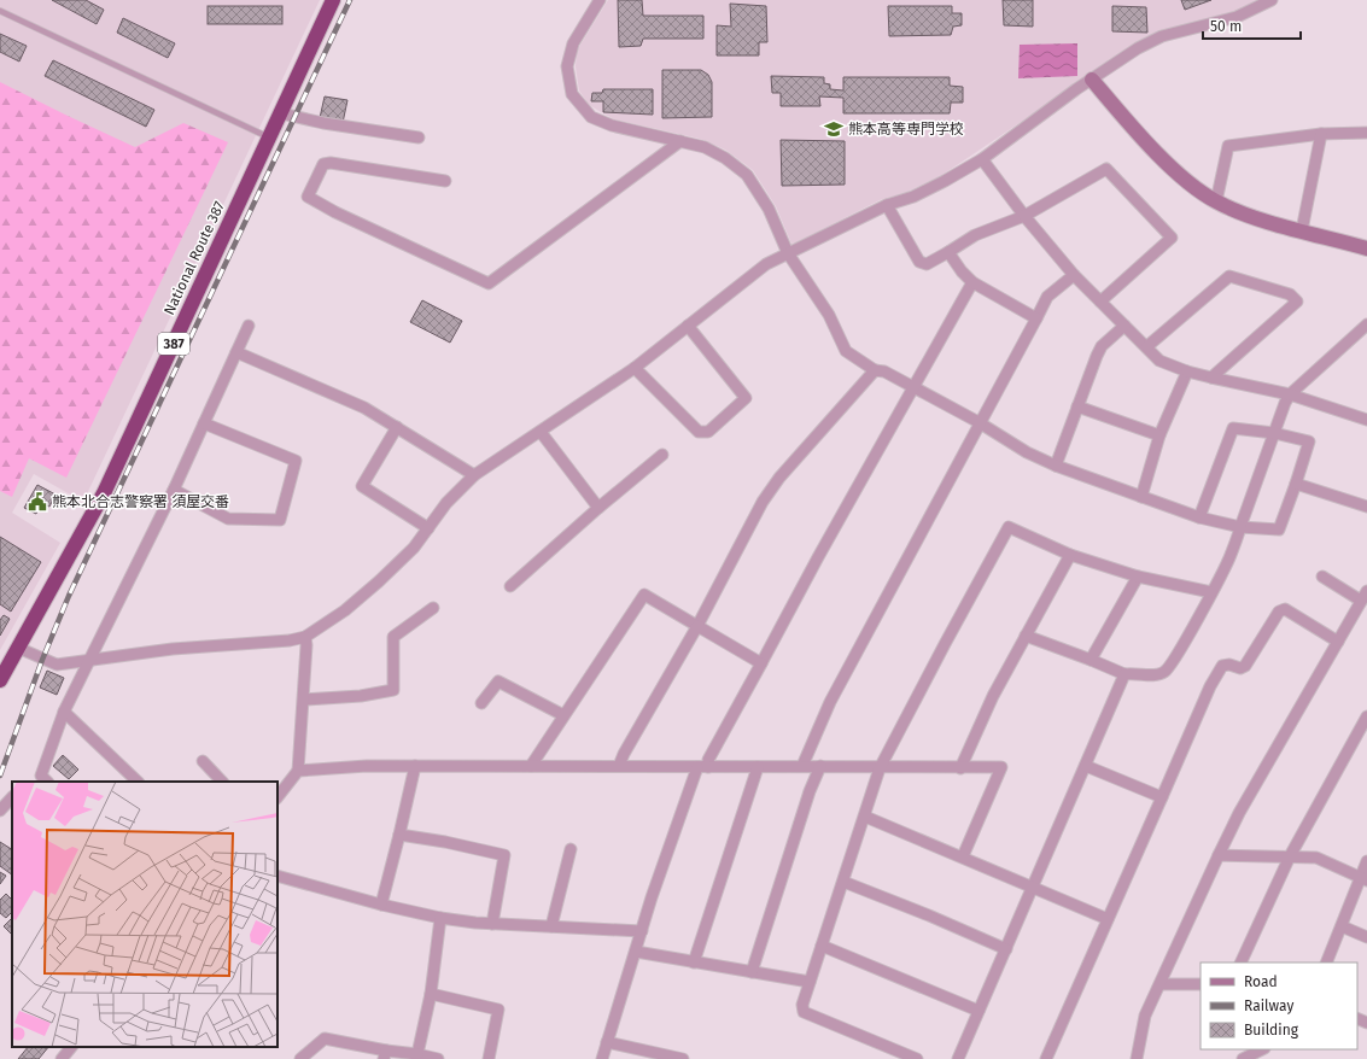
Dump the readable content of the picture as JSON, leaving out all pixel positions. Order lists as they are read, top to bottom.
{
  "streets": {
    "highway": ["National Route 387", "387"]
  },
  "places": {
    "school or university": ["熊本高等専門学校"],
    "public building": ["熊本北合志警察署 須屋交番"]
  },
  "legend": ["Road", "Railway", "Building"],
  "scale_bar": "50 m"
}
